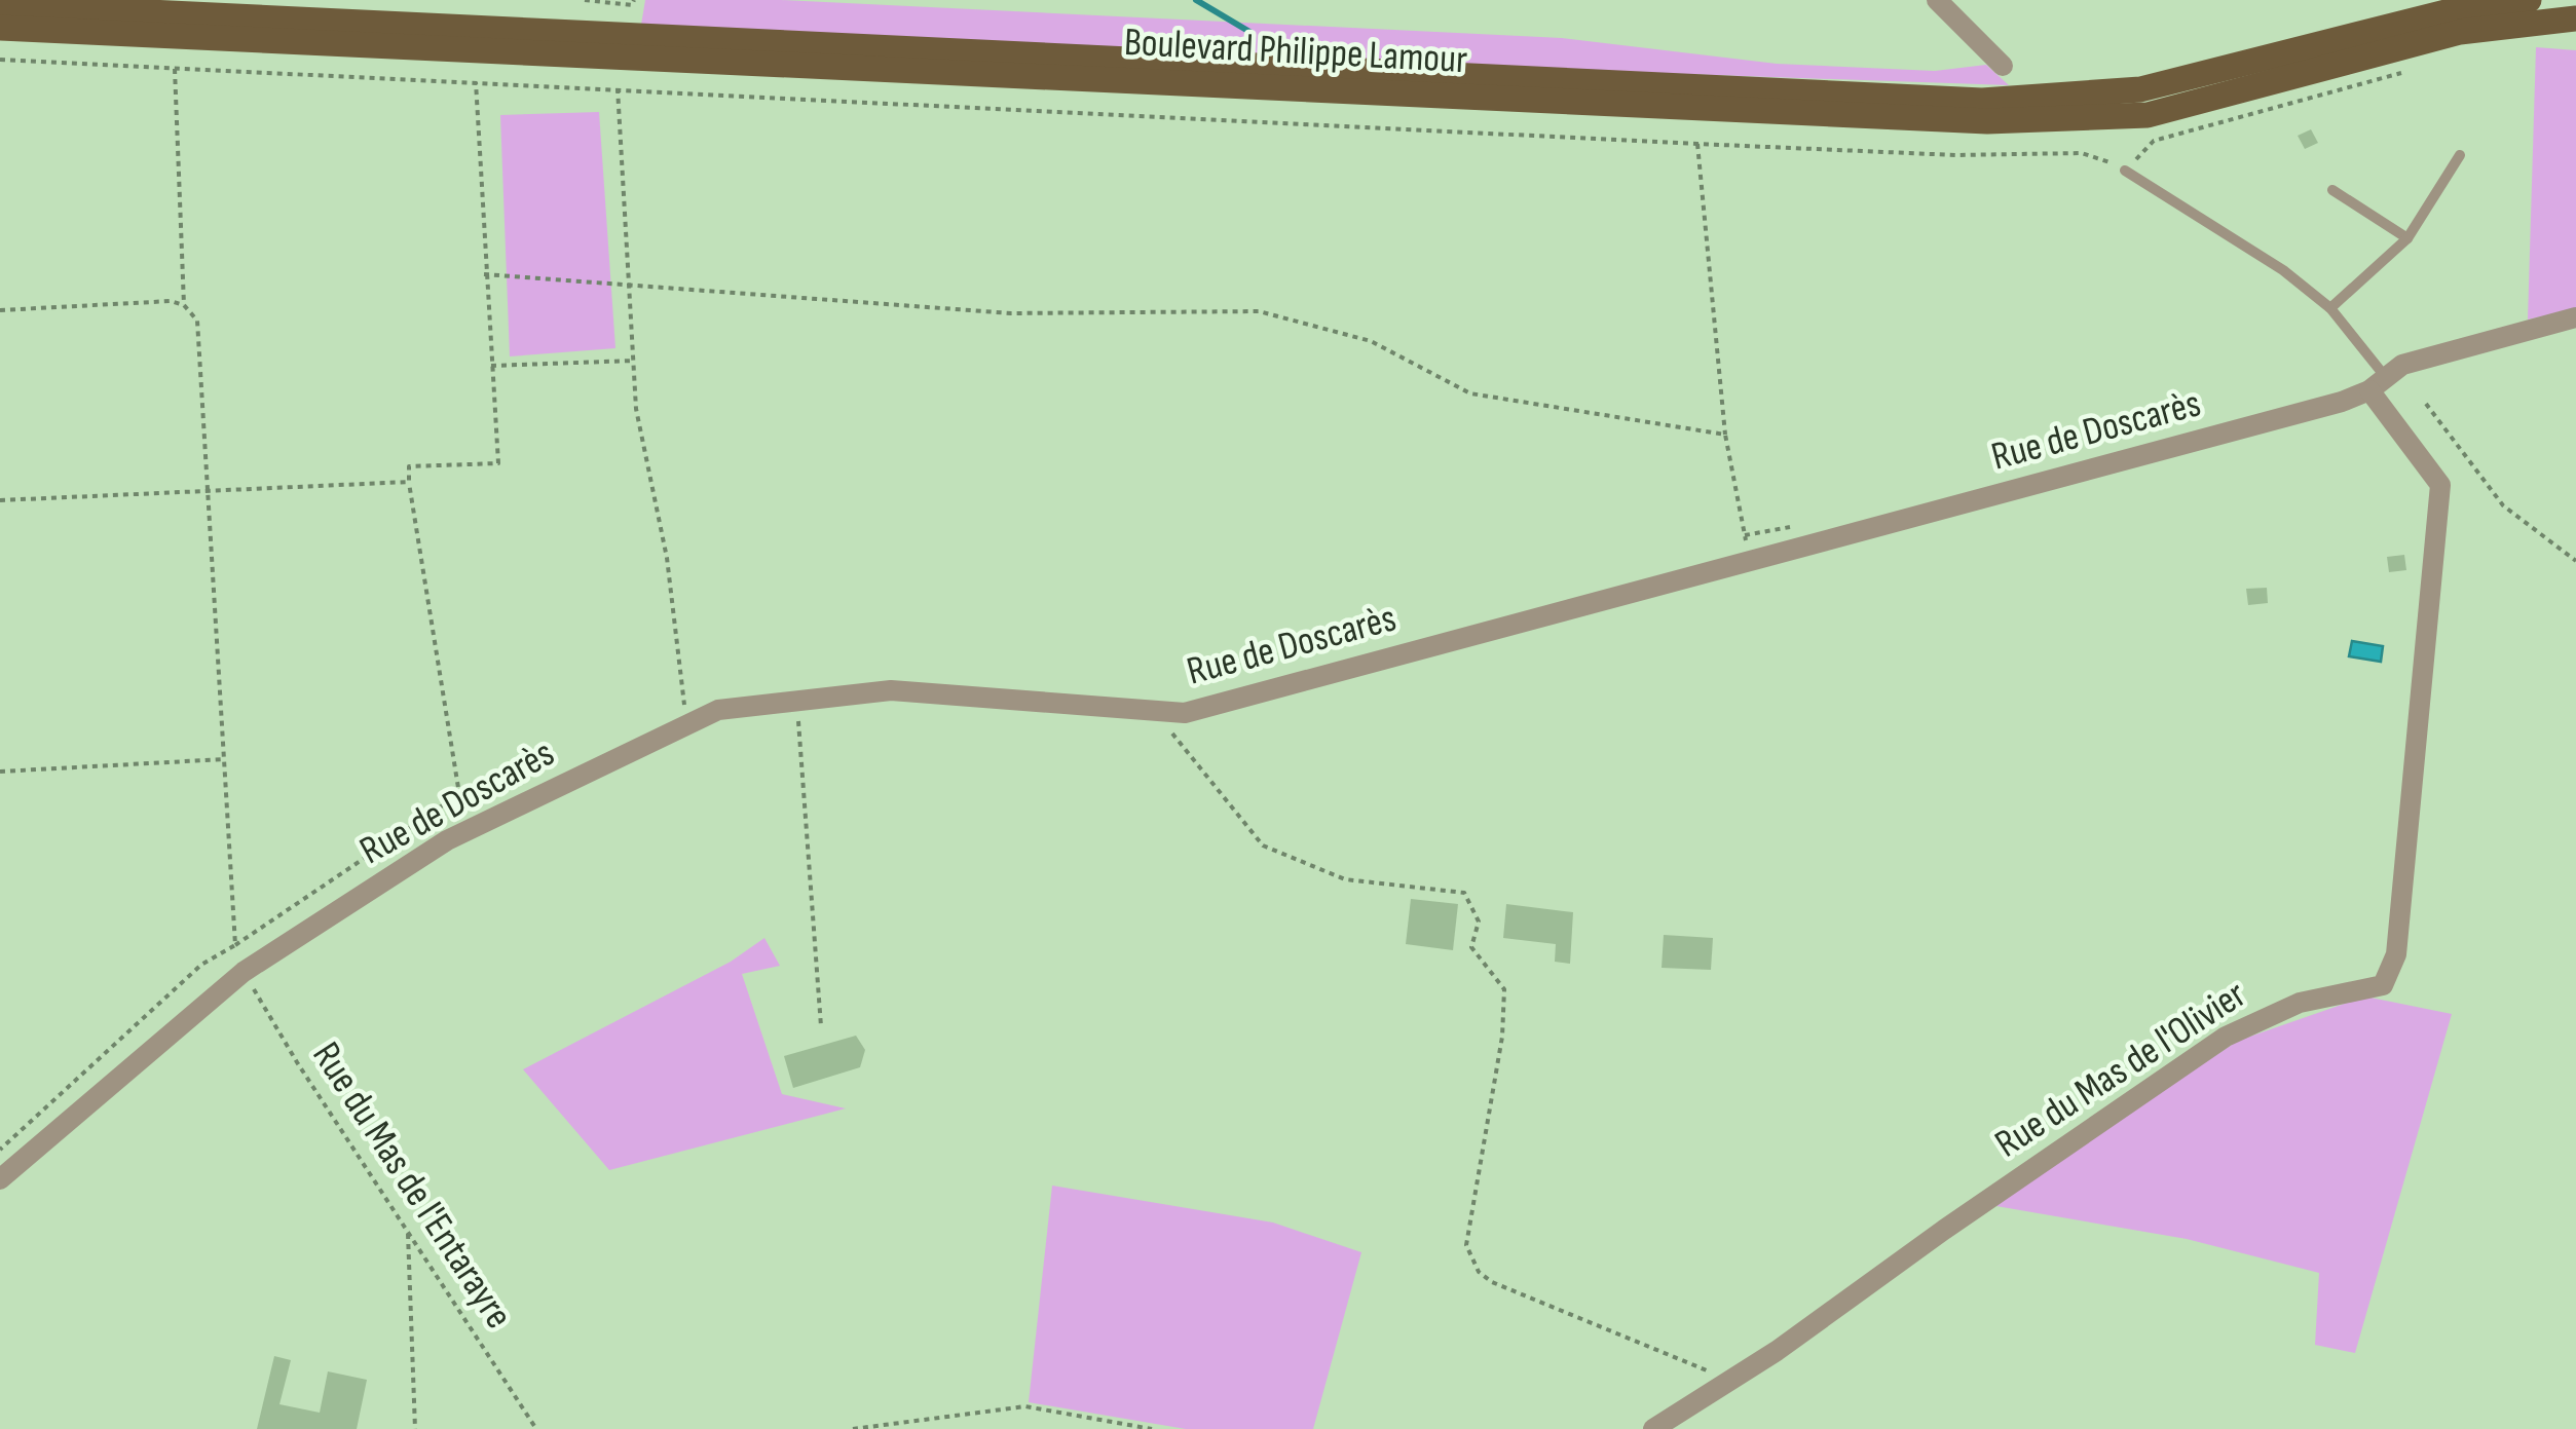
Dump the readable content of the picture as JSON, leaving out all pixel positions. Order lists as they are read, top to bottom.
{
  "streets": {
    "main road": ["Boulevard Philippe Lamour"],
    "street": ["Rue de Doscarès", "Rue du Mas de l'Olivier"],
    "path": ["Rue du Mas de l'Entarayre"]
  },
  "crossings": [
    ["Rue de Doscarès", "Rue du Mas de l'Olivier"],
    ["Rue de Doscarès", "Rue du Mas de l'Entarayre"]
  ]
}
